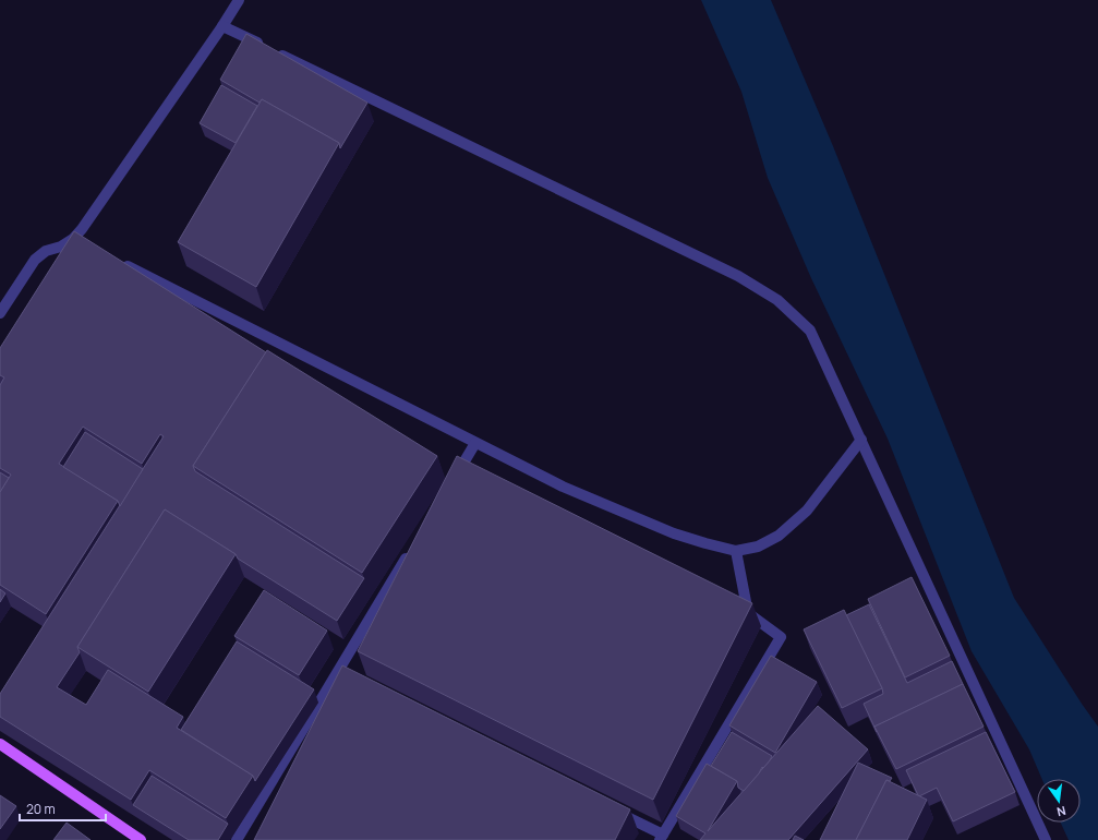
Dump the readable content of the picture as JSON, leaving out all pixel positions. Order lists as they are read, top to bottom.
{
  "scale_bar": "20 m",
  "north": "bottom"
}
